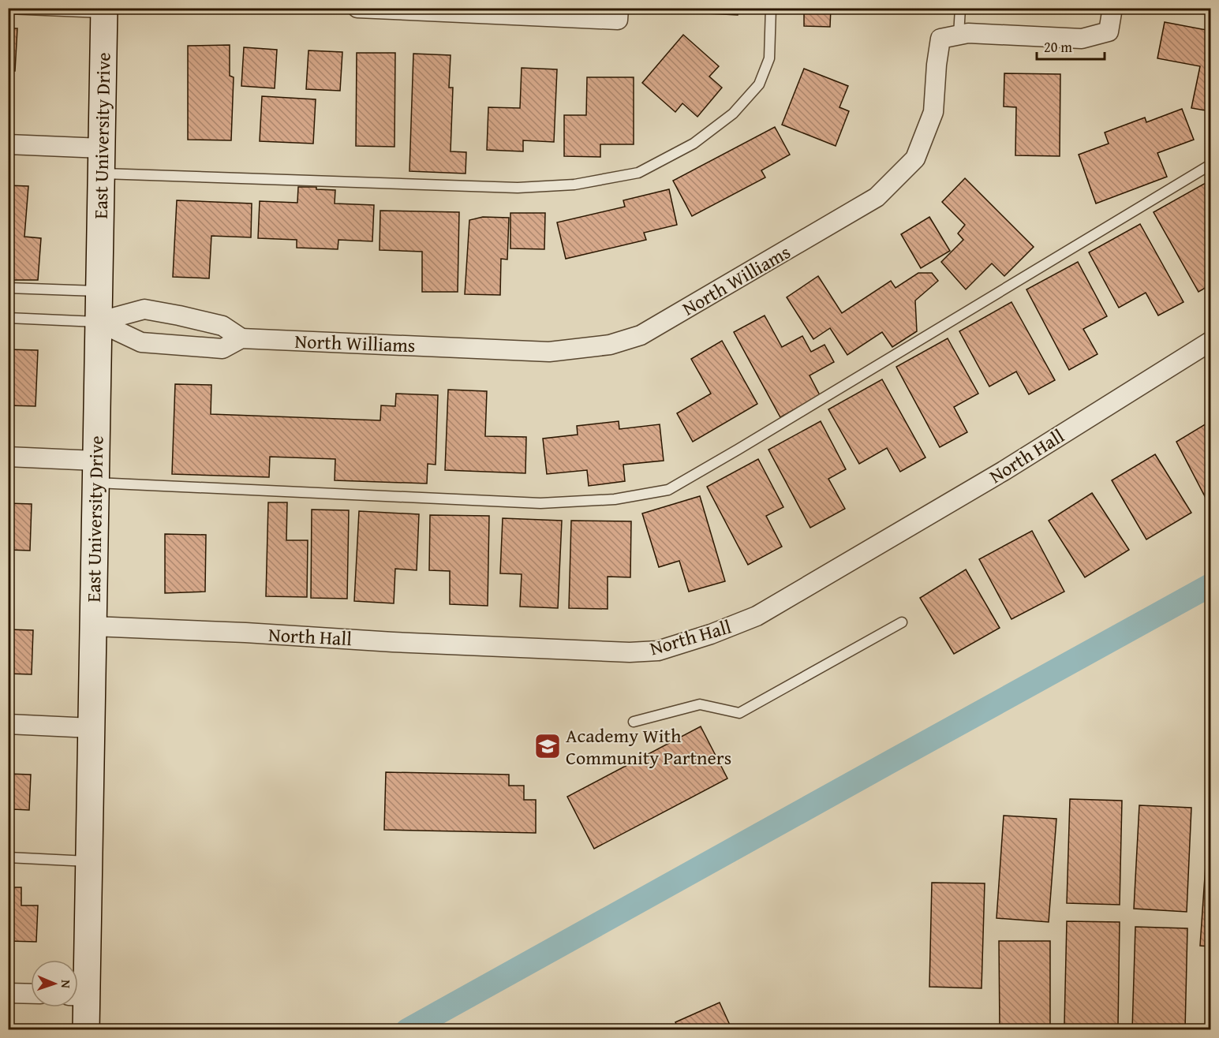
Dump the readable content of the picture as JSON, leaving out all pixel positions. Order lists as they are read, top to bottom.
{
  "streets": {
    "main road": ["East University Drive"],
    "street": ["North Williams", "North Hall"]
  },
  "crossings": [
    ["East University Drive", "North Williams"],
    ["East University Drive", "North Hall"]
  ],
  "places": {
    "school or university": ["Academy With Community Partners"]
  },
  "scale_bar": "20 m",
  "north": "right"
}
